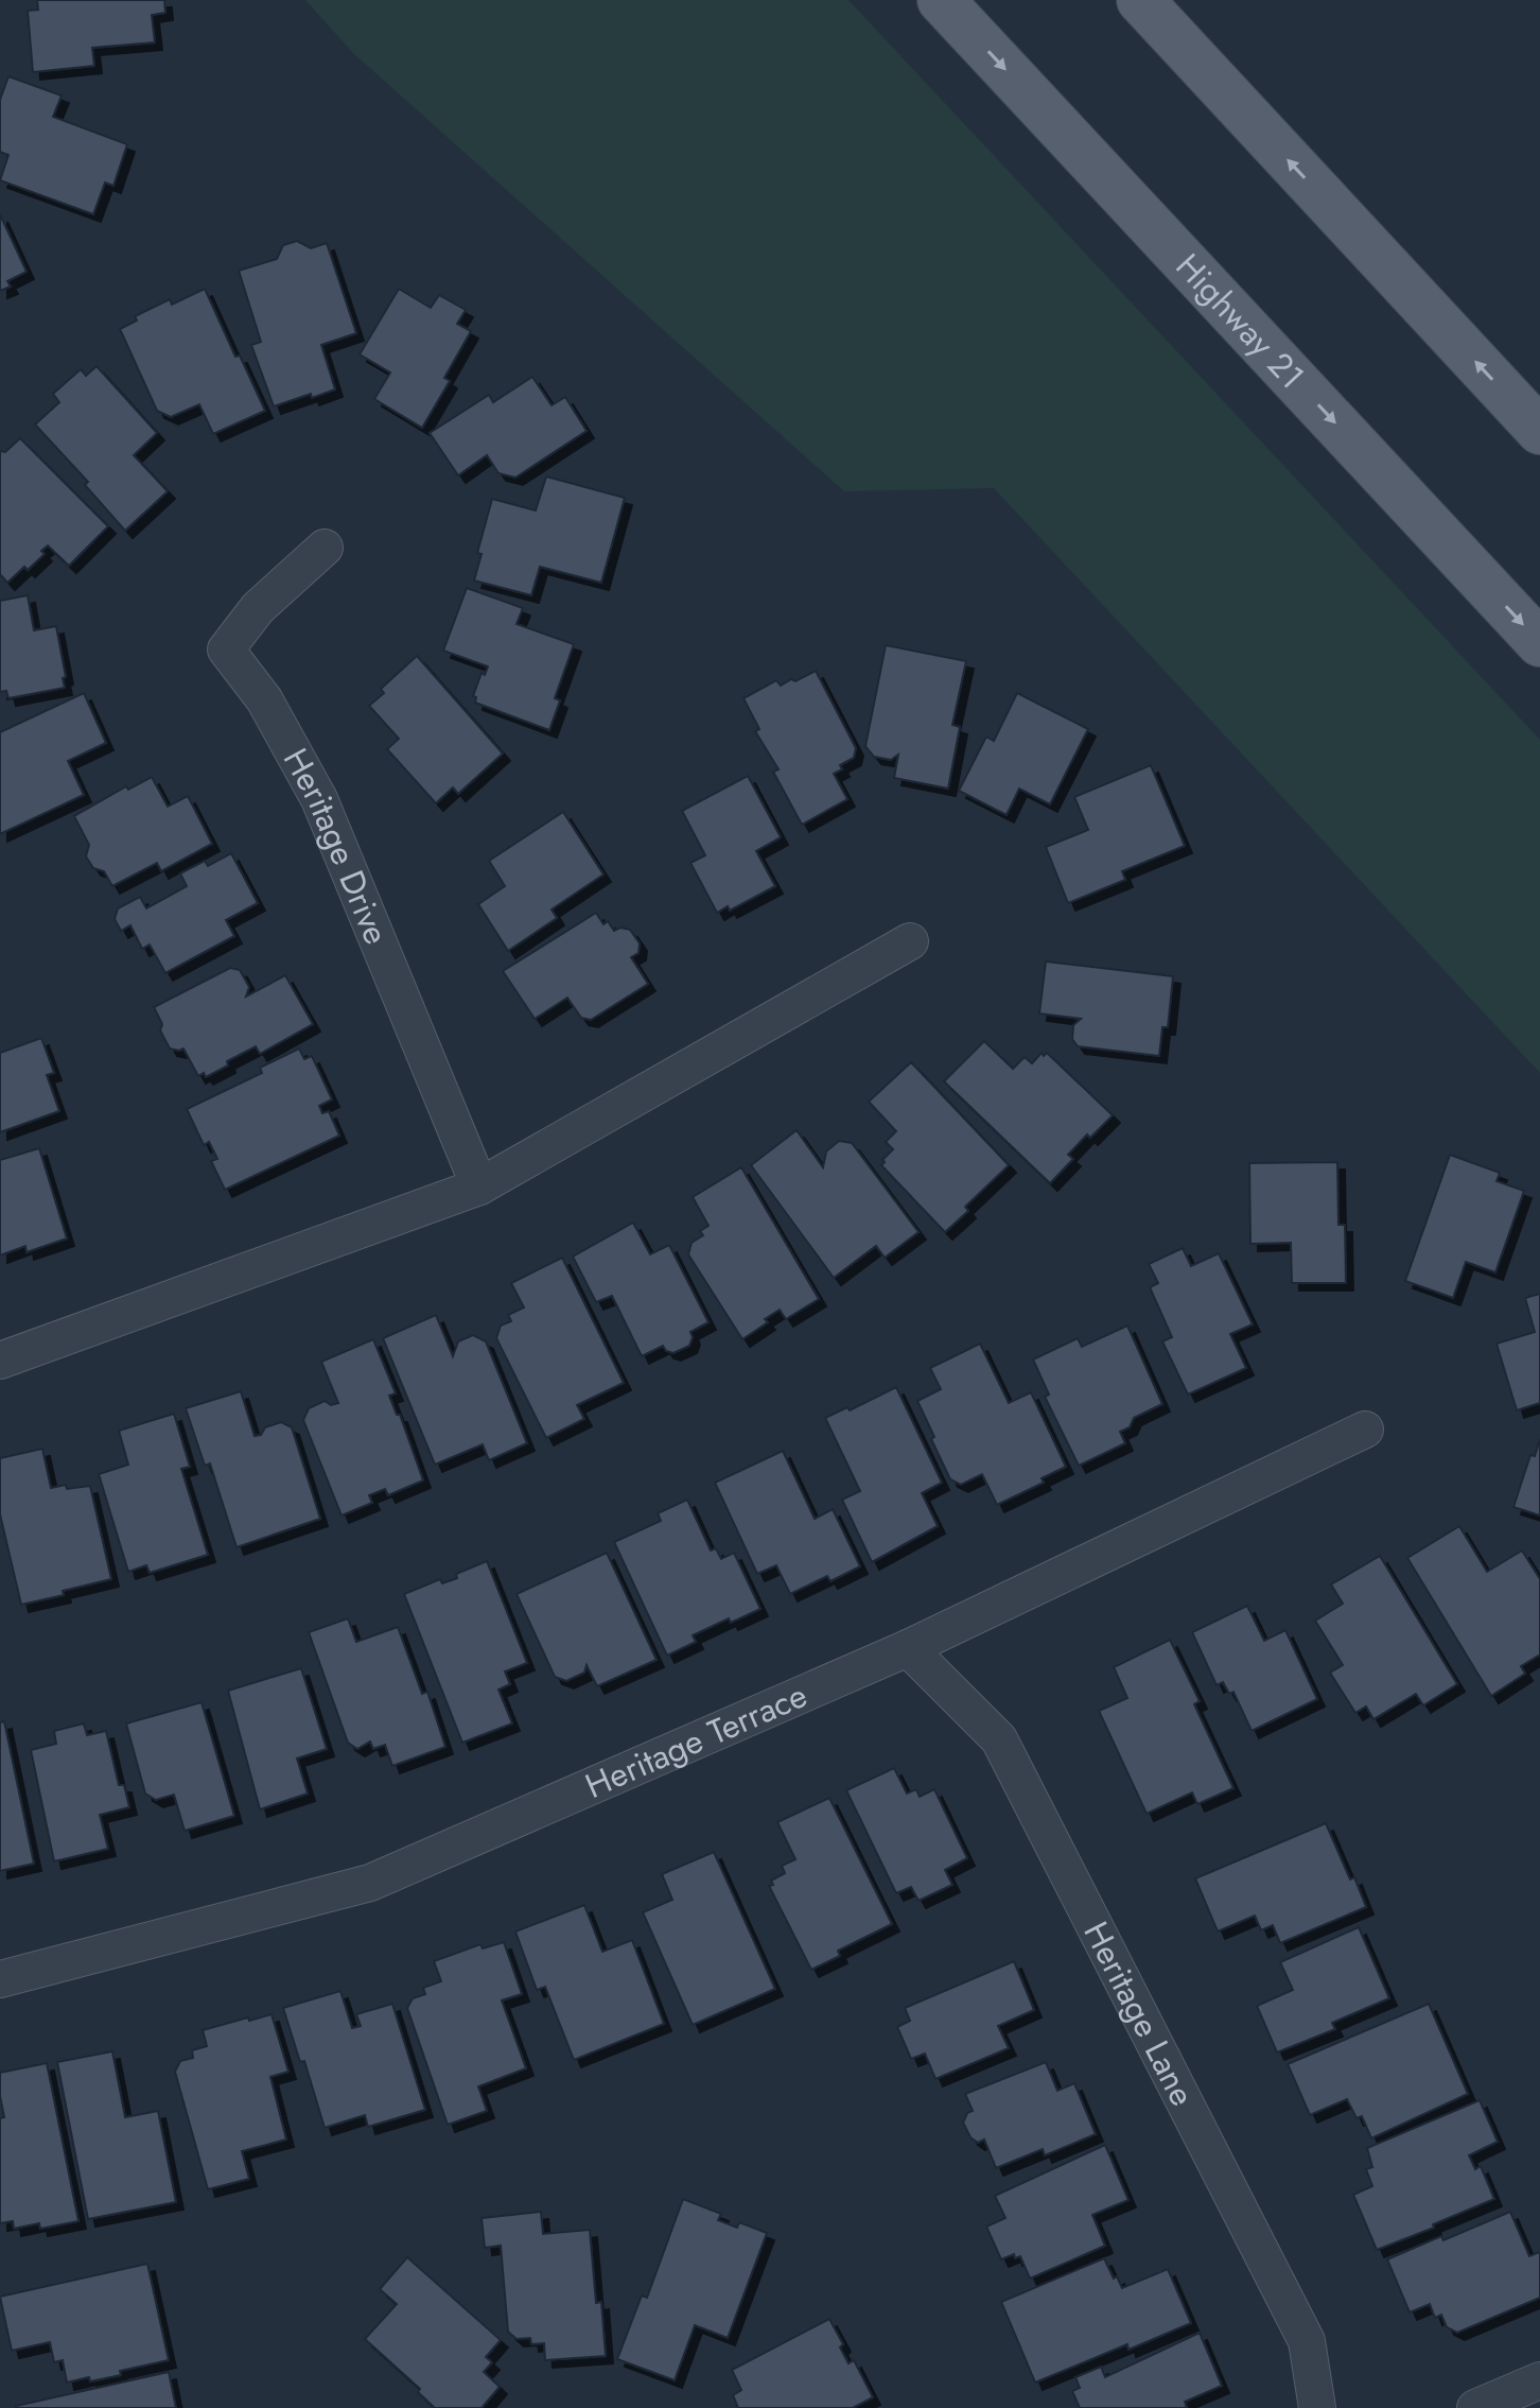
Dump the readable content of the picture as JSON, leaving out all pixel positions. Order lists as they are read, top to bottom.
{
  "streets": {
    "main road": ["Highway 21"],
    "street": ["Heritage Drive", "Heritage Terrace", "Heritage Lane"]
  },
  "crossings": [
    ["Heritage Terrace", "Heritage Lane"]
  ]
}
